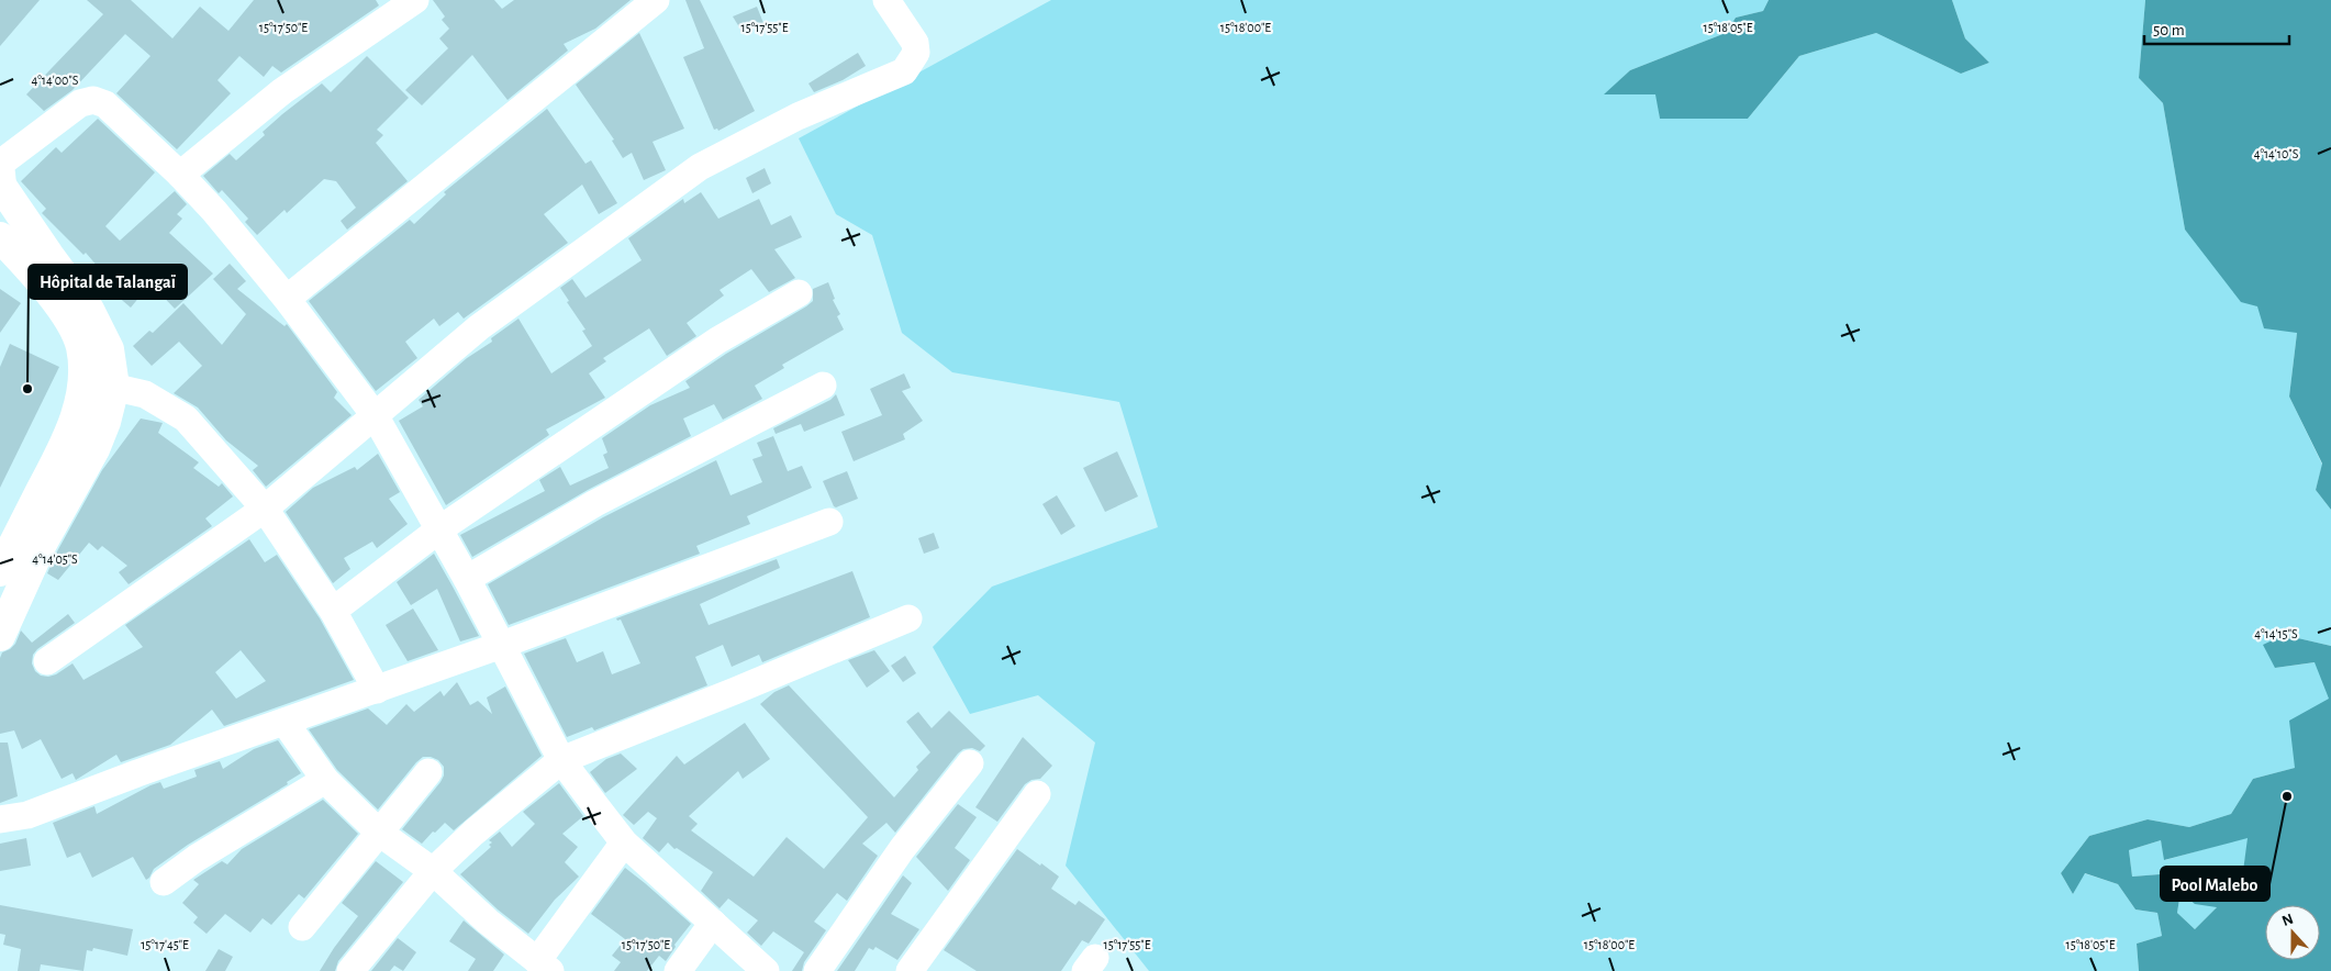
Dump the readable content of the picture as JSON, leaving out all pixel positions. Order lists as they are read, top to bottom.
{
  "places": ["Hôpital de Talangaï", "Pool Malebo"],
  "scale_bar": "50 m",
  "north": "top",
  "coordinates": [
    "15°17'50\"E",
    "15°17'55\"E",
    "15°18'00\"E",
    "15°18'05\"E",
    "4°14'00\"S",
    "4°14'10\"S",
    "4°14'05\"S",
    "4°14'15\"S",
    "15°17'45\"E"
  ]
}
